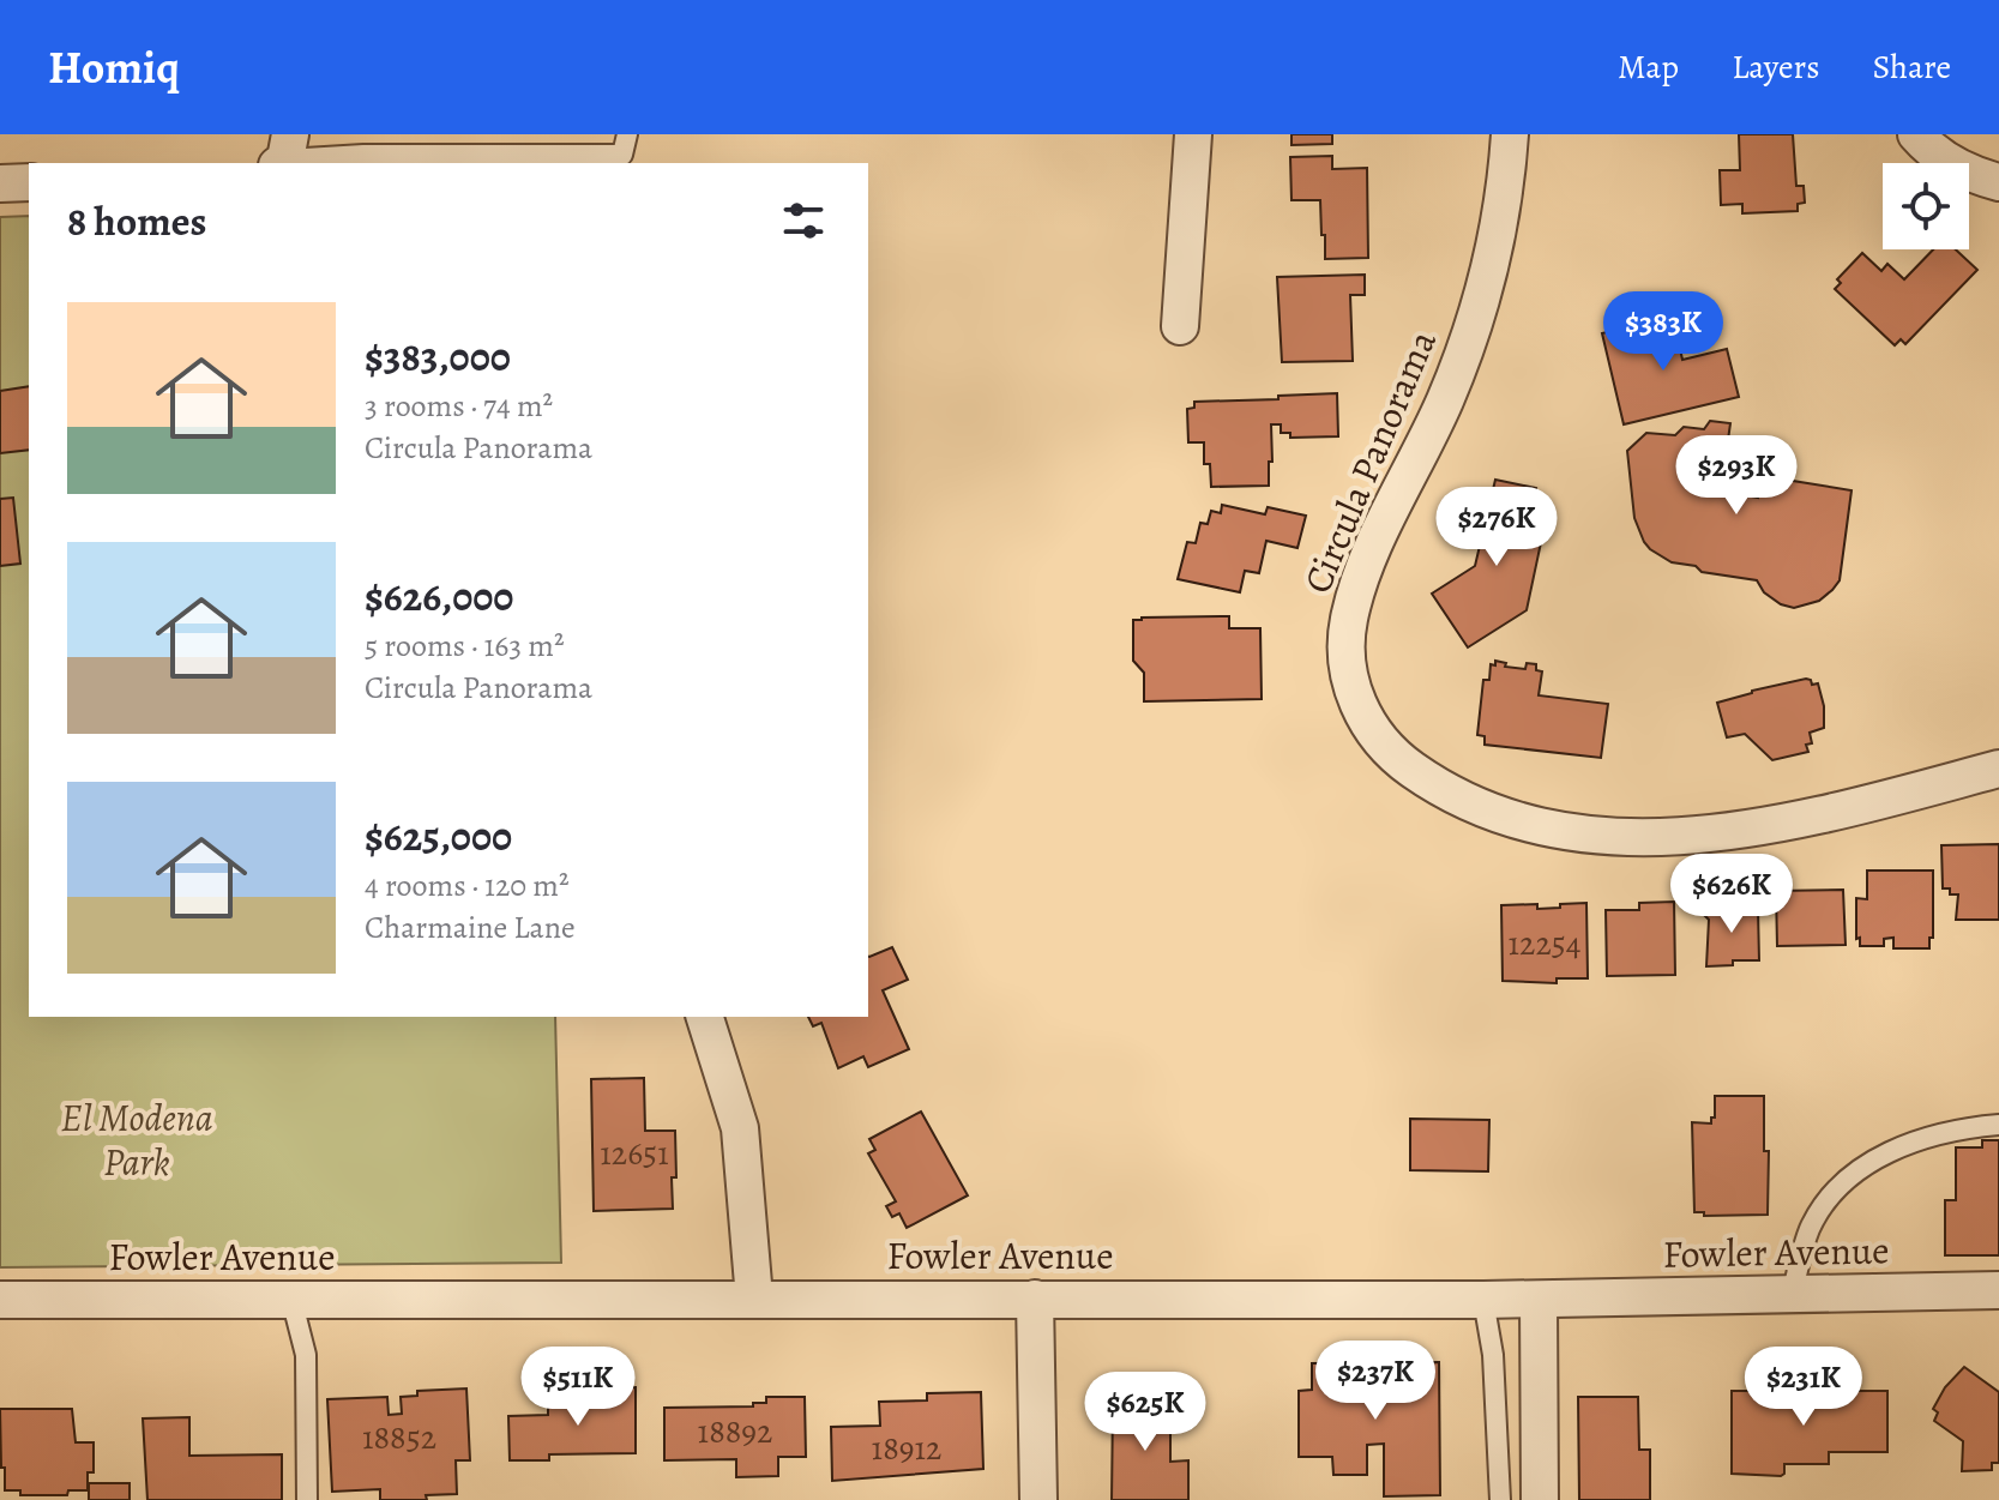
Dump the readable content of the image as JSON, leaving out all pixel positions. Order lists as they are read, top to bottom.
{
  "streets": {
    "street": ["Circula Panorama", "Fowler Avenue"]
  },
  "parks": ["El Modena Park"],
  "house_numbers": [
    "12254",
    "12651",
    "18892",
    "18852",
    "18912"
  ],
  "page": {
    "header": "Homiq",
    "nav": ["Map", "Layers", "Share"],
    "heading": "8 homes",
    "list": [
      {
        "name": "$383,000",
        "note": "3 rooms · 74 m² · Circula Panorama"
      },
      {
        "name": "$626,000",
        "note": "5 rooms · 163 m² · Circula Panorama"
      },
      {
        "name": "$625,000",
        "note": "4 rooms · 120 m² · Charmaine Lane"
      }
    ],
    "price": [
      "$383K",
      "$293K",
      "$276K",
      "$626K",
      "$237K",
      "$511K",
      "$231K",
      "$625K"
    ]
  }
}
